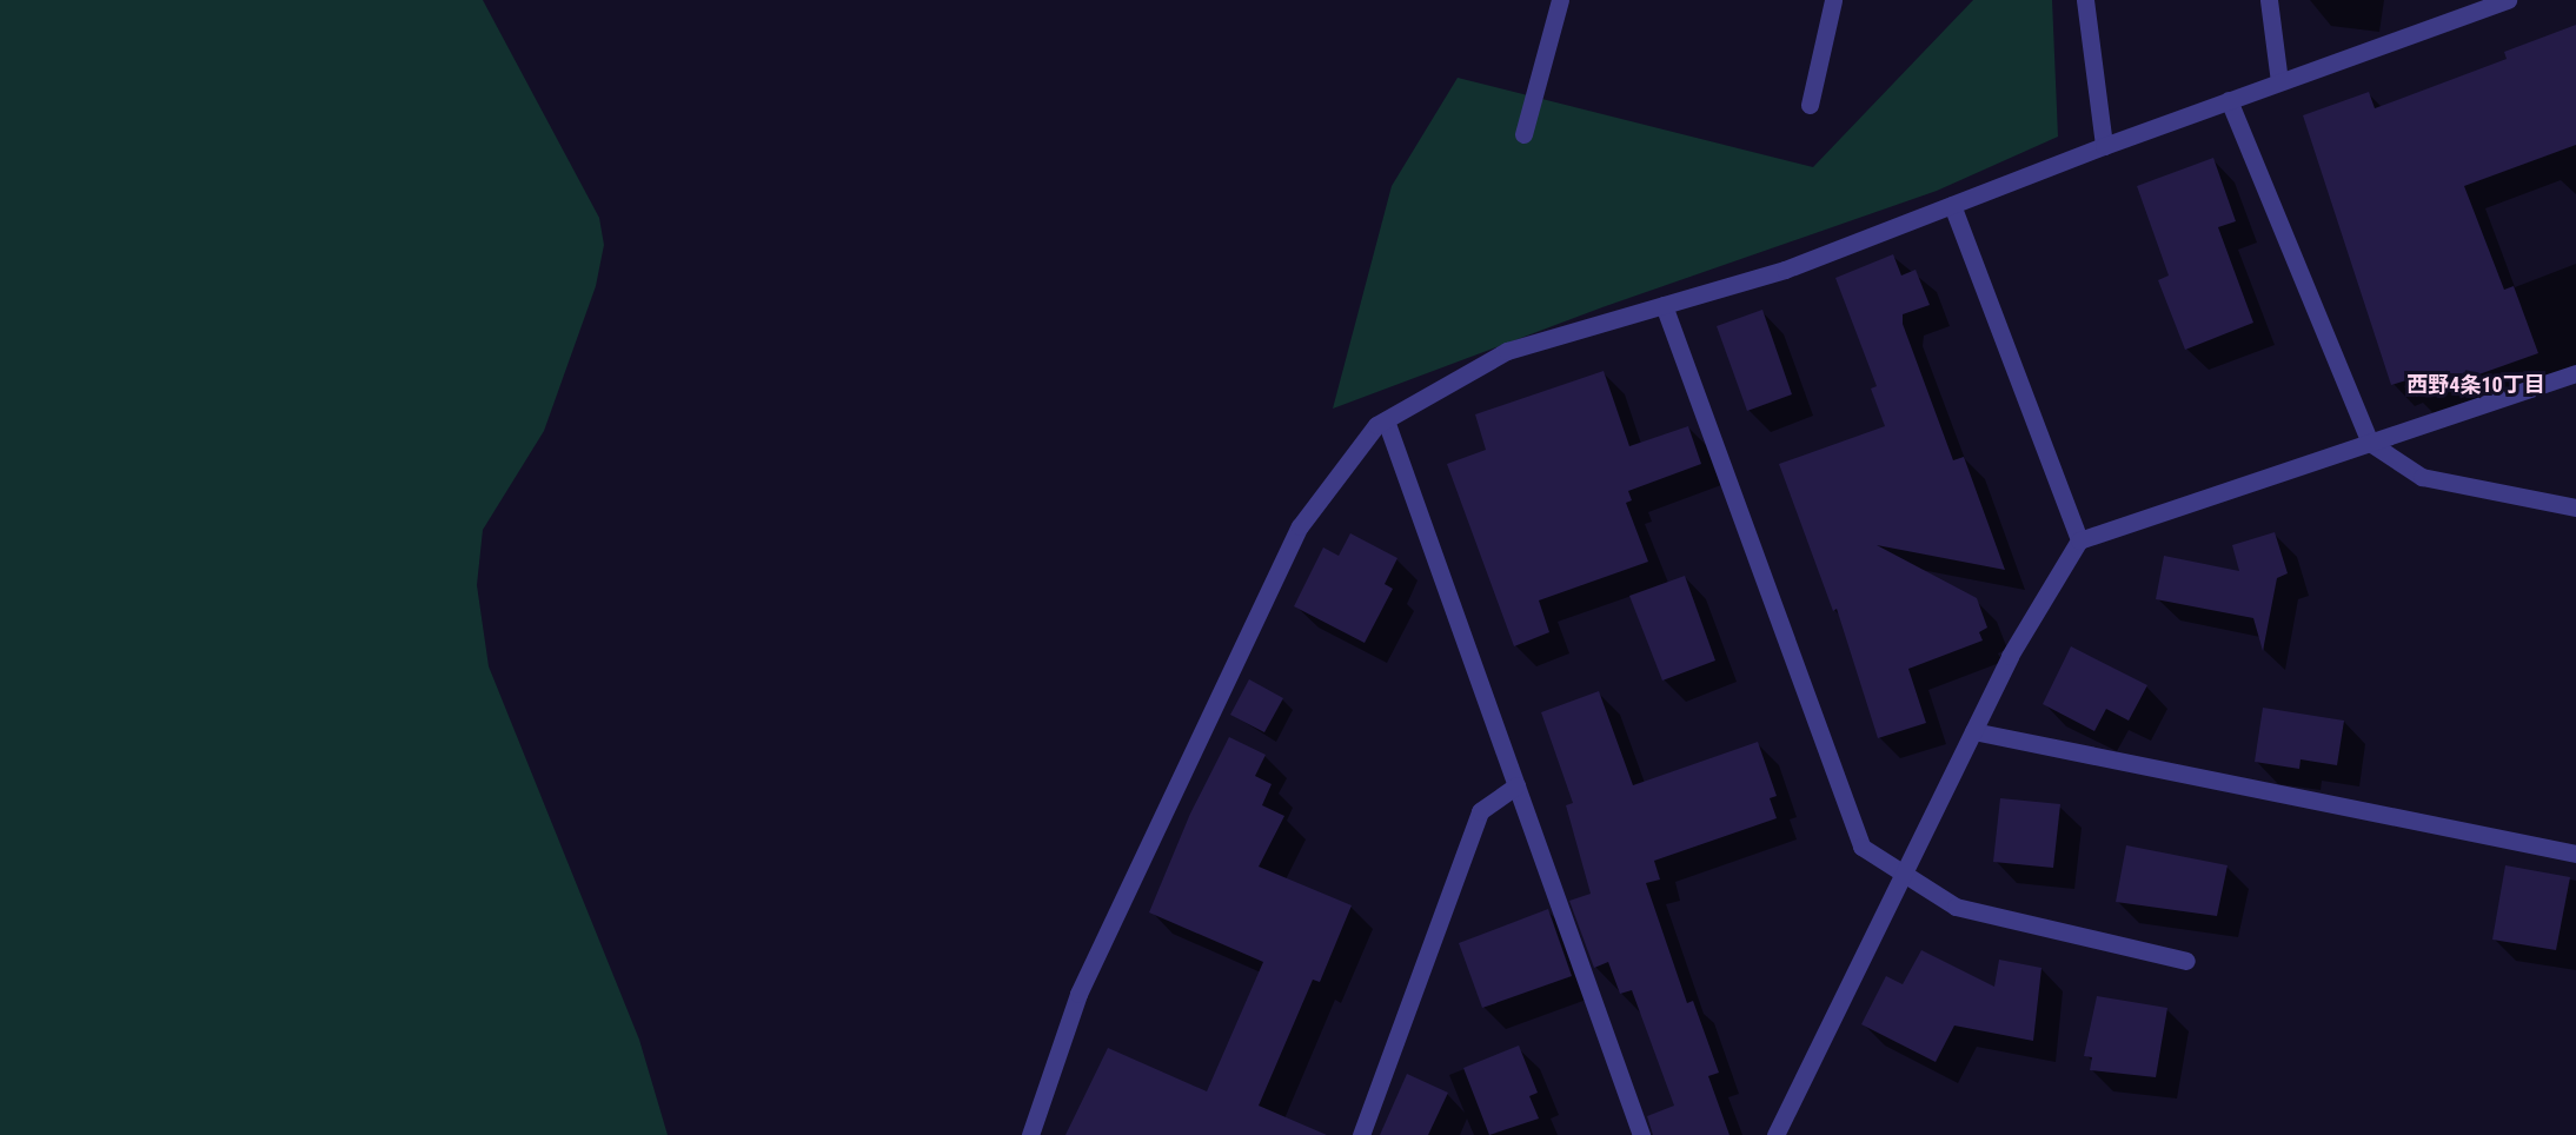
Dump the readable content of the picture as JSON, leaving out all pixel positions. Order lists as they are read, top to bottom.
{
  "districts": ["西野4条10丁目"]
}
